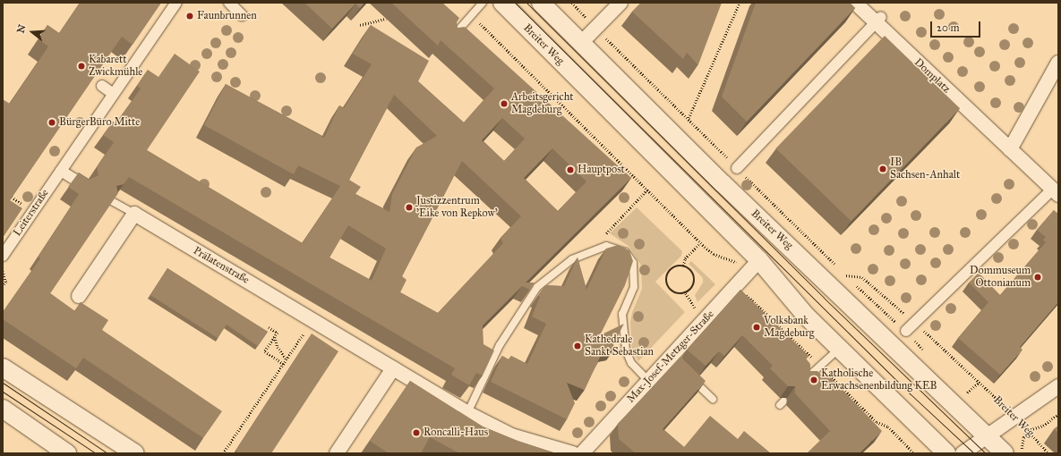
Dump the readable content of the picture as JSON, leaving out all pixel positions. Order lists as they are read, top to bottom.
{
  "streets": {
    "street": [
      "Breiter Weg",
      "Domplatz",
      "Leiterstraße",
      "Prälatenstraße",
      "Max-Josef-Metzger-Straße"
    ]
  },
  "crossings": [
    ["Breiter Weg", "Max-Josef-Metzger-Straße"]
  ],
  "places": [
    "Faunbrunnen",
    "Kabarett Zwickmühle",
    "Arbeitsgericht Magdeburg",
    "BürgerBüro Mitte",
    "IB Sachsen-Anhalt",
    "Hauptpost",
    "Justizzentrum 'Eike von Repkow'",
    "Dommuseum Ottonianum",
    "Volksbank Magdeburg",
    "Kathedrale Sankt Sebastian",
    "Katholische Erwachsenenbildung KEB",
    "Roncalli-Haus"
  ],
  "scale_bar": "20 m",
  "north": "left"
}
